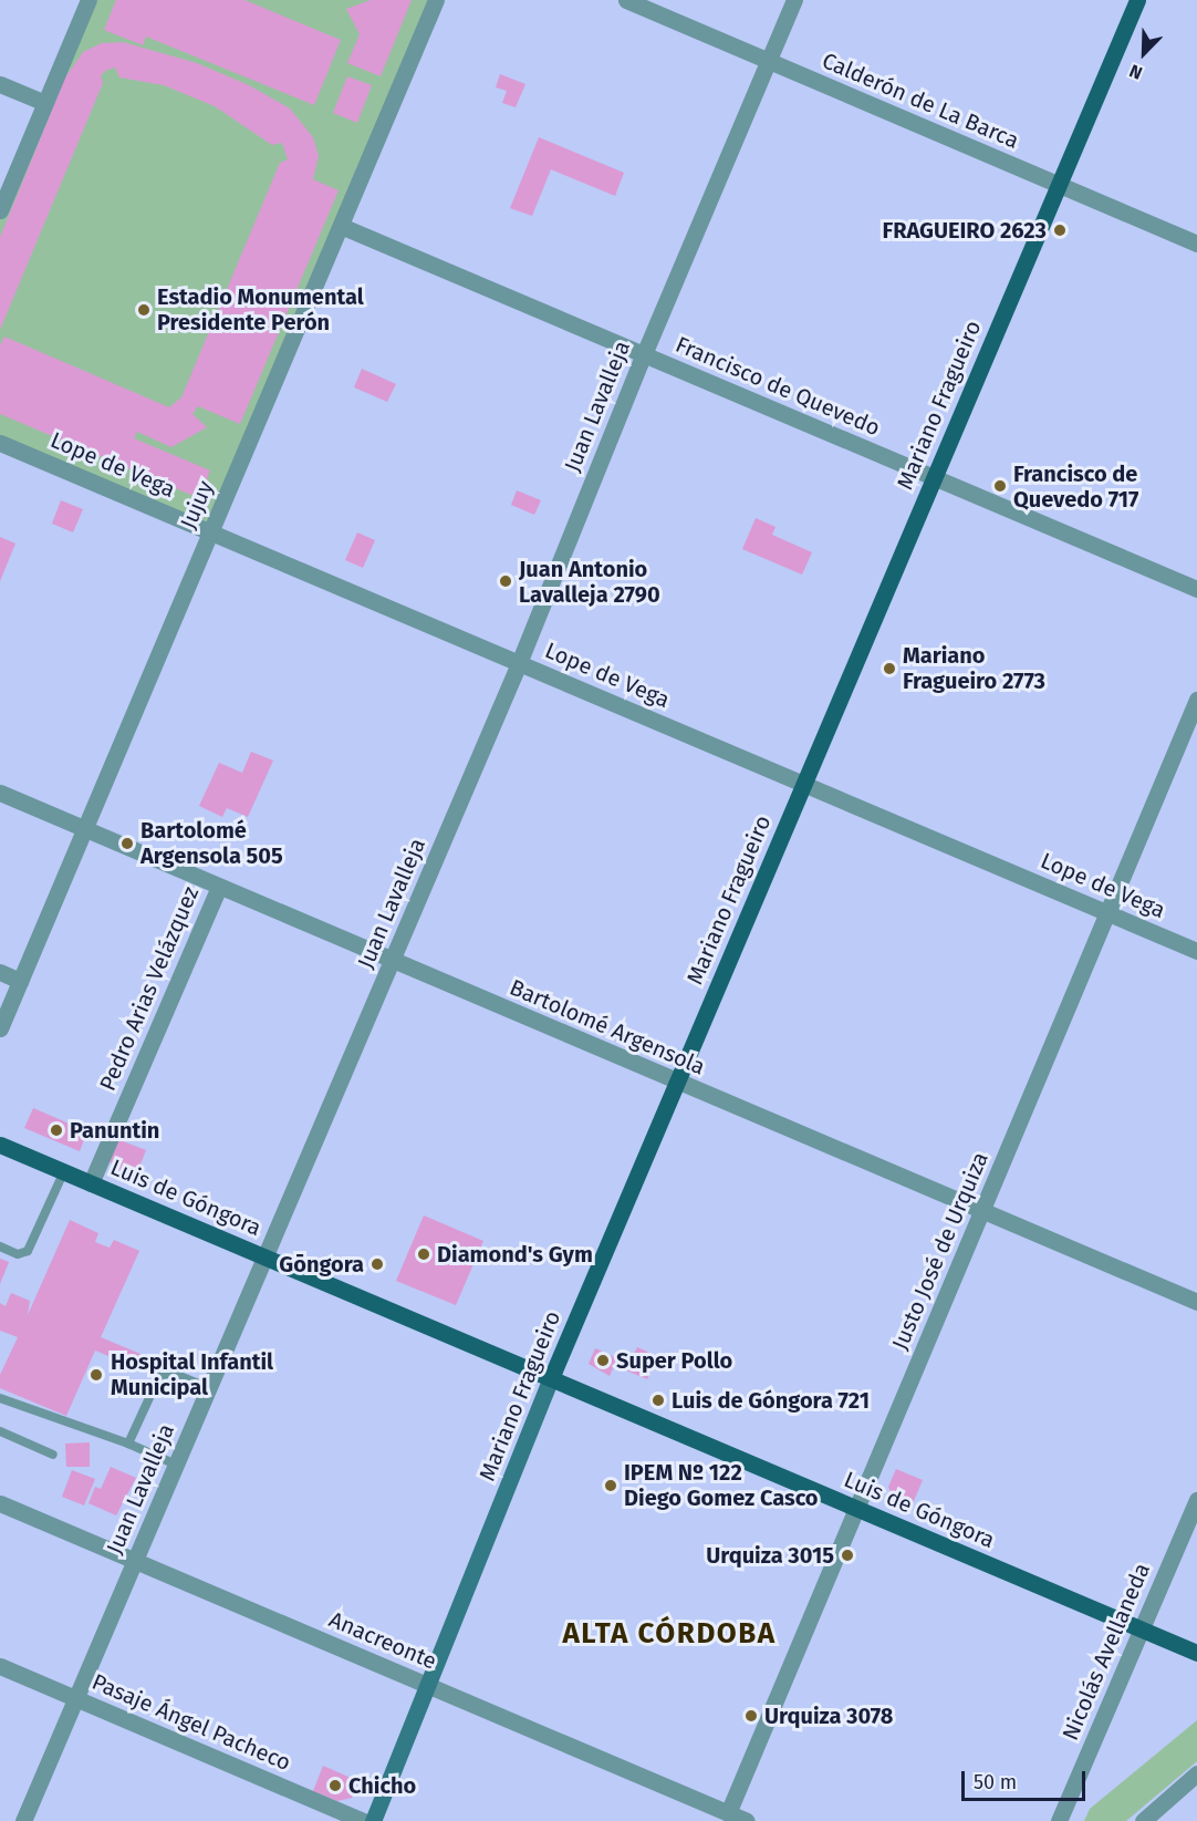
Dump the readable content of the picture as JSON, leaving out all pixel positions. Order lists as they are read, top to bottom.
{
  "streets": {
    "main road": ["Mariano Fragueiro", "Luis de Góngora"],
    "street": [
      "Calderón de La Barca",
      "Francisco de Quevedo",
      "Juan Lavalleja",
      "Lope de Vega",
      "Jujuy",
      "Pedro Arias Velázquez",
      "Bartolomé Argensola",
      "Justo José de Urquiza",
      "Anacreonte",
      "Nicolás Avellaneda",
      "Pasaje Ángel Pacheco"
    ]
  },
  "crossings": [
    ["Calderón de La Barca", "Mariano Fragueiro"],
    ["Calderón de La Barca", "Juan Lavalleja"],
    ["Francisco de Quevedo", "Mariano Fragueiro"],
    ["Francisco de Quevedo", "Juan Lavalleja"],
    ["Francisco de Quevedo", "Jujuy"],
    ["Mariano Fragueiro", "Lope de Vega"],
    ["Mariano Fragueiro", "Bartolomé Argensola"],
    ["Mariano Fragueiro", "Luis de Góngora"],
    ["Mariano Fragueiro", "Anacreonte"],
    ["Juan Lavalleja", "Lope de Vega"],
    ["Juan Lavalleja", "Bartolomé Argensola"],
    ["Juan Lavalleja", "Luis de Góngora"],
    ["Juan Lavalleja", "Anacreonte"],
    ["Juan Lavalleja", "Pasaje Ángel Pacheco"],
    ["Lope de Vega", "Jujuy"],
    ["Lope de Vega", "Justo José de Urquiza"],
    ["Jujuy", "Bartolomé Argensola"],
    ["Pedro Arias Velázquez", "Bartolomé Argensola"],
    ["Pedro Arias Velázquez", "Luis de Góngora"],
    ["Bartolomé Argensola", "Justo José de Urquiza"],
    ["Luis de Góngora", "Justo José de Urquiza"],
    ["Luis de Góngora", "Nicolás Avellaneda"],
    ["Justo José de Urquiza", "Anacreonte"]
  ],
  "districts": ["ALTA CÓRDOBA"],
  "places": [
    "FRAGUEIRO 2623",
    "Estadio Monumental Presidente Perón",
    "Francisco de Quevedo 717",
    "Juan Antonio Lavalleja 2790",
    "Mariano Fragueiro 2773",
    "Bartolomé Argensola 505",
    "Panuntin",
    "Diamond's Gym",
    "Gōngora",
    "Super Pollo",
    "Hospital Infantil Municipal",
    "Luis de Góngora 721",
    "IPEM Nº 122 Diego Gomez Casco",
    "Urquiza 3015",
    "Urquiza 3078",
    "Chicho"
  ],
  "scale_bar": "50 m",
  "north": "bottom left"
}
